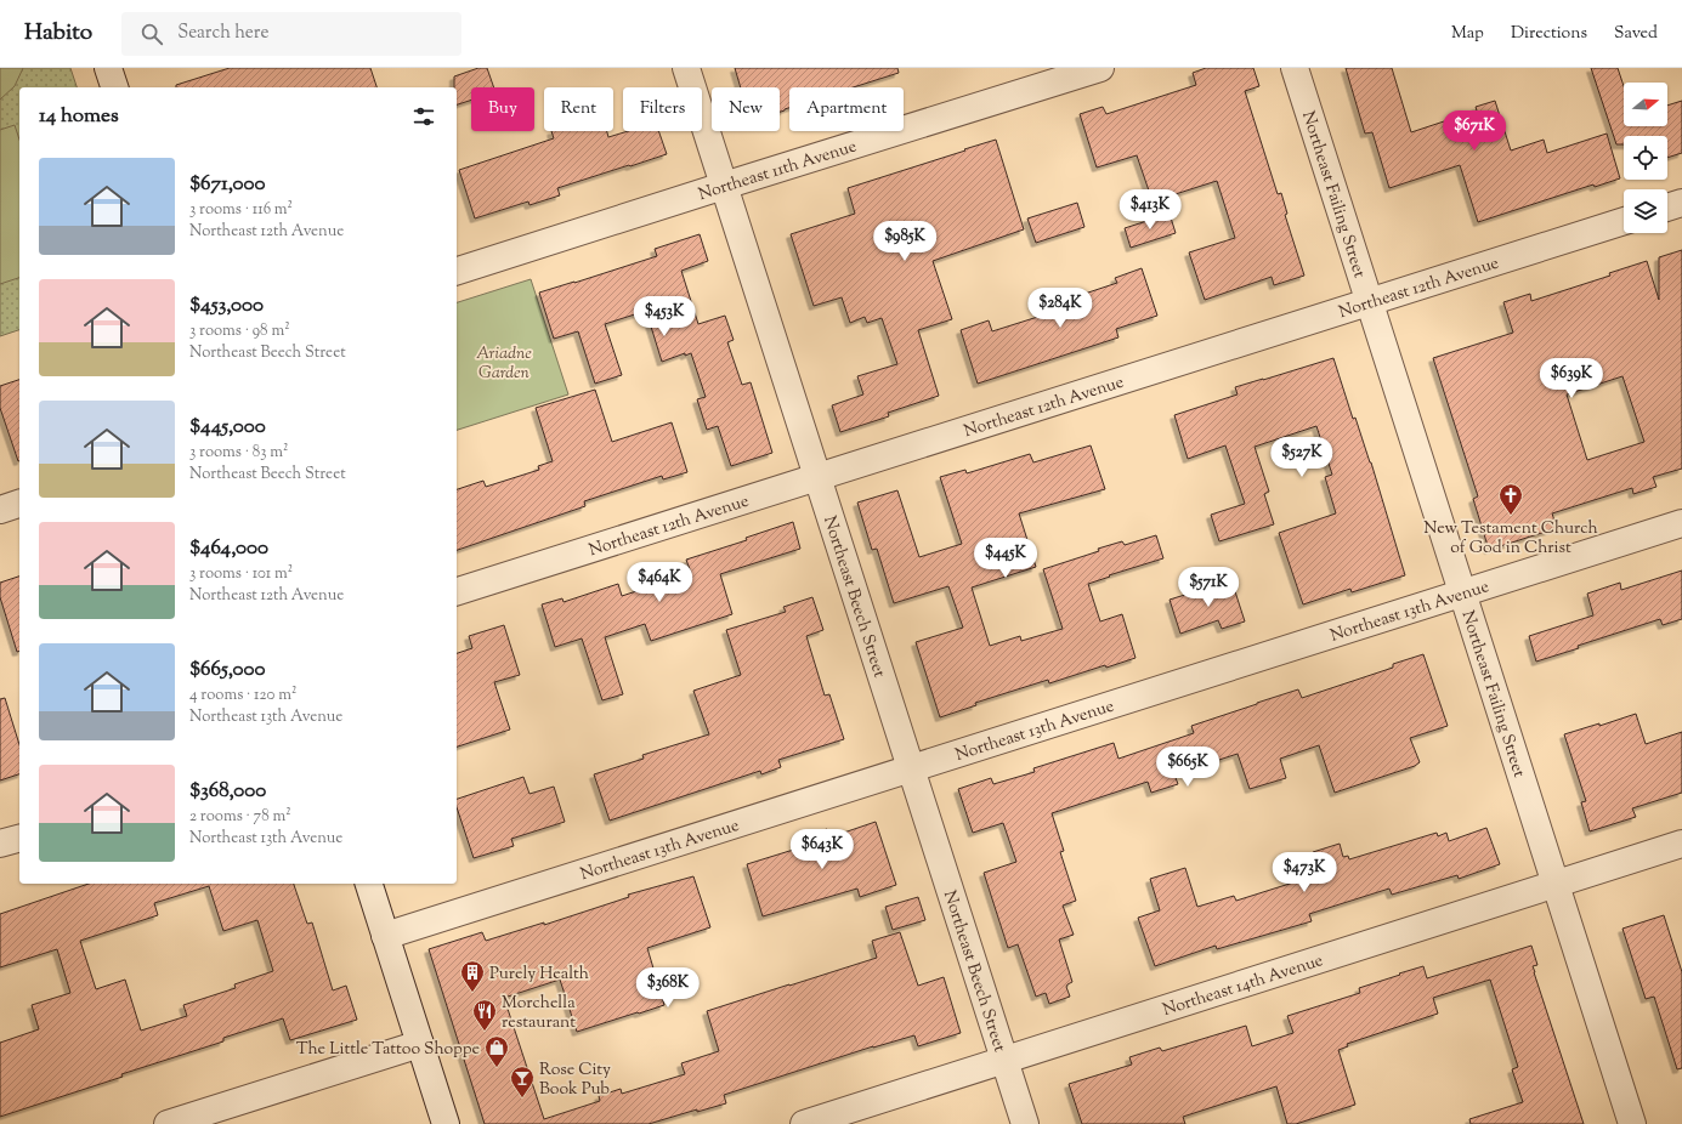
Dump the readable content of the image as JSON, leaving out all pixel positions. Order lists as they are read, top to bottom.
{
  "streets": {
    "street": [
      "Northeast 11th Avenue",
      "Northeast Failing Street",
      "Northeast 12th Avenue",
      "Northeast Beech Street",
      "Northeast 13th Avenue",
      "Northeast 14th Avenue"
    ]
  },
  "crossings": [
    ["Northeast 11th Avenue", "Northeast Beech Street"],
    ["Northeast Failing Street", "Northeast 12th Avenue"],
    ["Northeast Failing Street", "Northeast 13th Avenue"],
    ["Northeast Failing Street", "Northeast 14th Avenue"],
    ["Northeast 12th Avenue", "Northeast Beech Street"],
    ["Northeast Beech Street", "Northeast 13th Avenue"],
    ["Northeast Beech Street", "Northeast 14th Avenue"]
  ],
  "parks": ["Ariadne Garden"],
  "places": {
    "church": ["New Testament Church of God in Christ"],
    "building": ["Purely Health"],
    "restaurant": ["Morchella restaurant"],
    "shop": ["The Little Tattoo Shoppe"],
    "bar": ["Rose City Book Pub"]
  },
  "north": "right",
  "page": {
    "header": "Habito",
    "search": "Search here",
    "nav": ["Map", "Directions", "Saved"],
    "chip": [
      "Buy",
      "Rent",
      "Filters",
      "New",
      "Apartment"
    ],
    "heading": "14 homes",
    "price": [
      "$671K",
      "$413K",
      "$985K",
      "$284K",
      "$453K",
      "$639K",
      "$527K",
      "$445K",
      "$464K",
      "$571K",
      "$665K",
      "$643K",
      "$473K",
      "$368K"
    ],
    "list": [
      {
        "name": "$671,000",
        "note": "3 rooms · 116 m² · Northeast 12th Avenue"
      },
      {
        "name": "$453,000",
        "note": "3 rooms · 98 m² · Northeast Beech Street"
      },
      {
        "name": "$445,000",
        "note": "3 rooms · 83 m² · Northeast Beech Street"
      },
      {
        "name": "$464,000",
        "note": "3 rooms · 101 m² · Northeast 12th Avenue"
      },
      {
        "name": "$665,000",
        "note": "4 rooms · 120 m² · Northeast 13th Avenue"
      },
      {
        "name": "$368,000",
        "note": "2 rooms · 78 m² · Northeast 13th Avenue"
      }
    ]
  }
}
